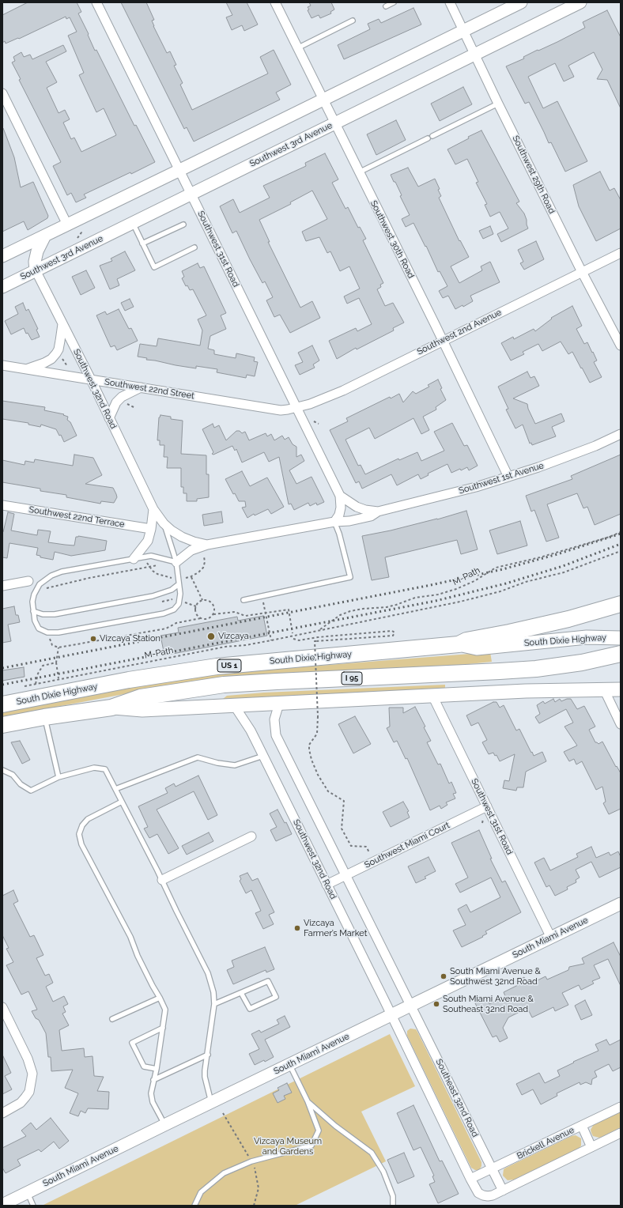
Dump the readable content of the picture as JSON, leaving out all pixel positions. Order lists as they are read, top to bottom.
{
  "streets": {
    "highway": ["South Dixie Highway", "US 1", "I 95"],
    "main road": ["Southwest 3rd Avenue", "South Miami Avenue"],
    "street": [
      "Southwest 29th Road",
      "Southwest 30th Road",
      "Southwest 31st Road",
      "Southwest 2nd Avenue",
      "Southwest 32nd Road",
      "Southwest 22nd Street",
      "Southwest 1st Avenue",
      "Southwest 22nd Terrace",
      "Southwest Miami Court",
      "Southeast 32nd Road",
      "Brickell Avenue"
    ],
    "path": ["M-Path"]
  },
  "crossings": [
    ["Southwest 3rd Avenue", "Southwest 29th Road"],
    ["Southwest 3rd Avenue", "Southwest 30th Road"],
    ["Southwest 3rd Avenue", "Southwest 31st Road"],
    ["Southwest 3rd Avenue", "Southwest 32nd Road"],
    ["Southwest 29th Road", "Southwest 2nd Avenue"],
    ["Southwest 30th Road", "Southwest 2nd Avenue"],
    ["Southwest 30th Road", "Southwest 1st Avenue"],
    ["Southwest 31st Road", "Southwest 2nd Avenue"],
    ["Southwest 31st Road", "Southwest 22nd Street"],
    ["Southwest 31st Road", "Southwest 1st Avenue"],
    ["Southwest 31st Road", "Southwest Miami Court"],
    ["Southwest 31st Road", "South Miami Avenue"],
    ["Southwest 2nd Avenue", "Southwest 22nd Street"],
    ["Southwest 32nd Road", "Southwest 22nd Street"],
    ["Southwest 32nd Road", "Southwest 1st Avenue"],
    ["Southwest 32nd Road", "Southwest Miami Court"],
    ["Southwest 32nd Road", "South Miami Avenue"],
    ["South Miami Avenue", "Southeast 32nd Road"],
    ["Southeast 32nd Road", "Brickell Avenue"]
  ],
  "parks": ["Vizcaya Museum and Gardens"],
  "places": [
    "Vizcaya",
    "Vizcaya Station",
    "Vizcaya Farmer’s Market",
    "South Miami Avenue & Southwest 32nd Road",
    "South Miami Avenue & Southeast 32nd Road"
  ]
}
